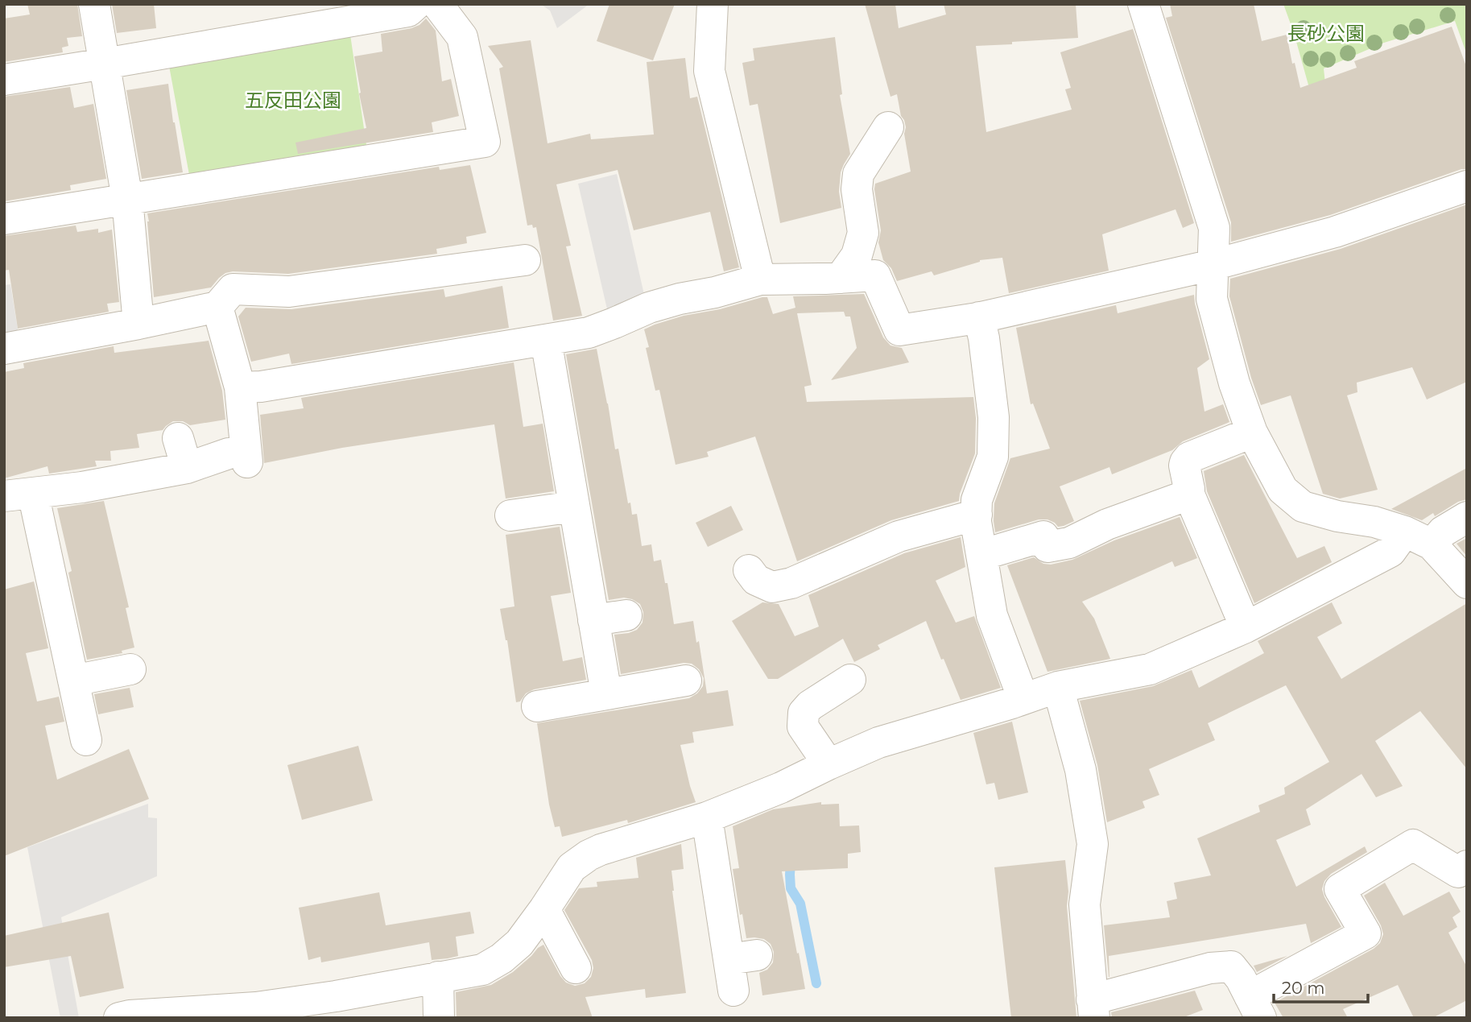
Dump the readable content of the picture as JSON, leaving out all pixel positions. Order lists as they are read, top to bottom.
{
  "parks": ["長砂公園", "五反田公園"],
  "scale_bar": "20 m"
}
